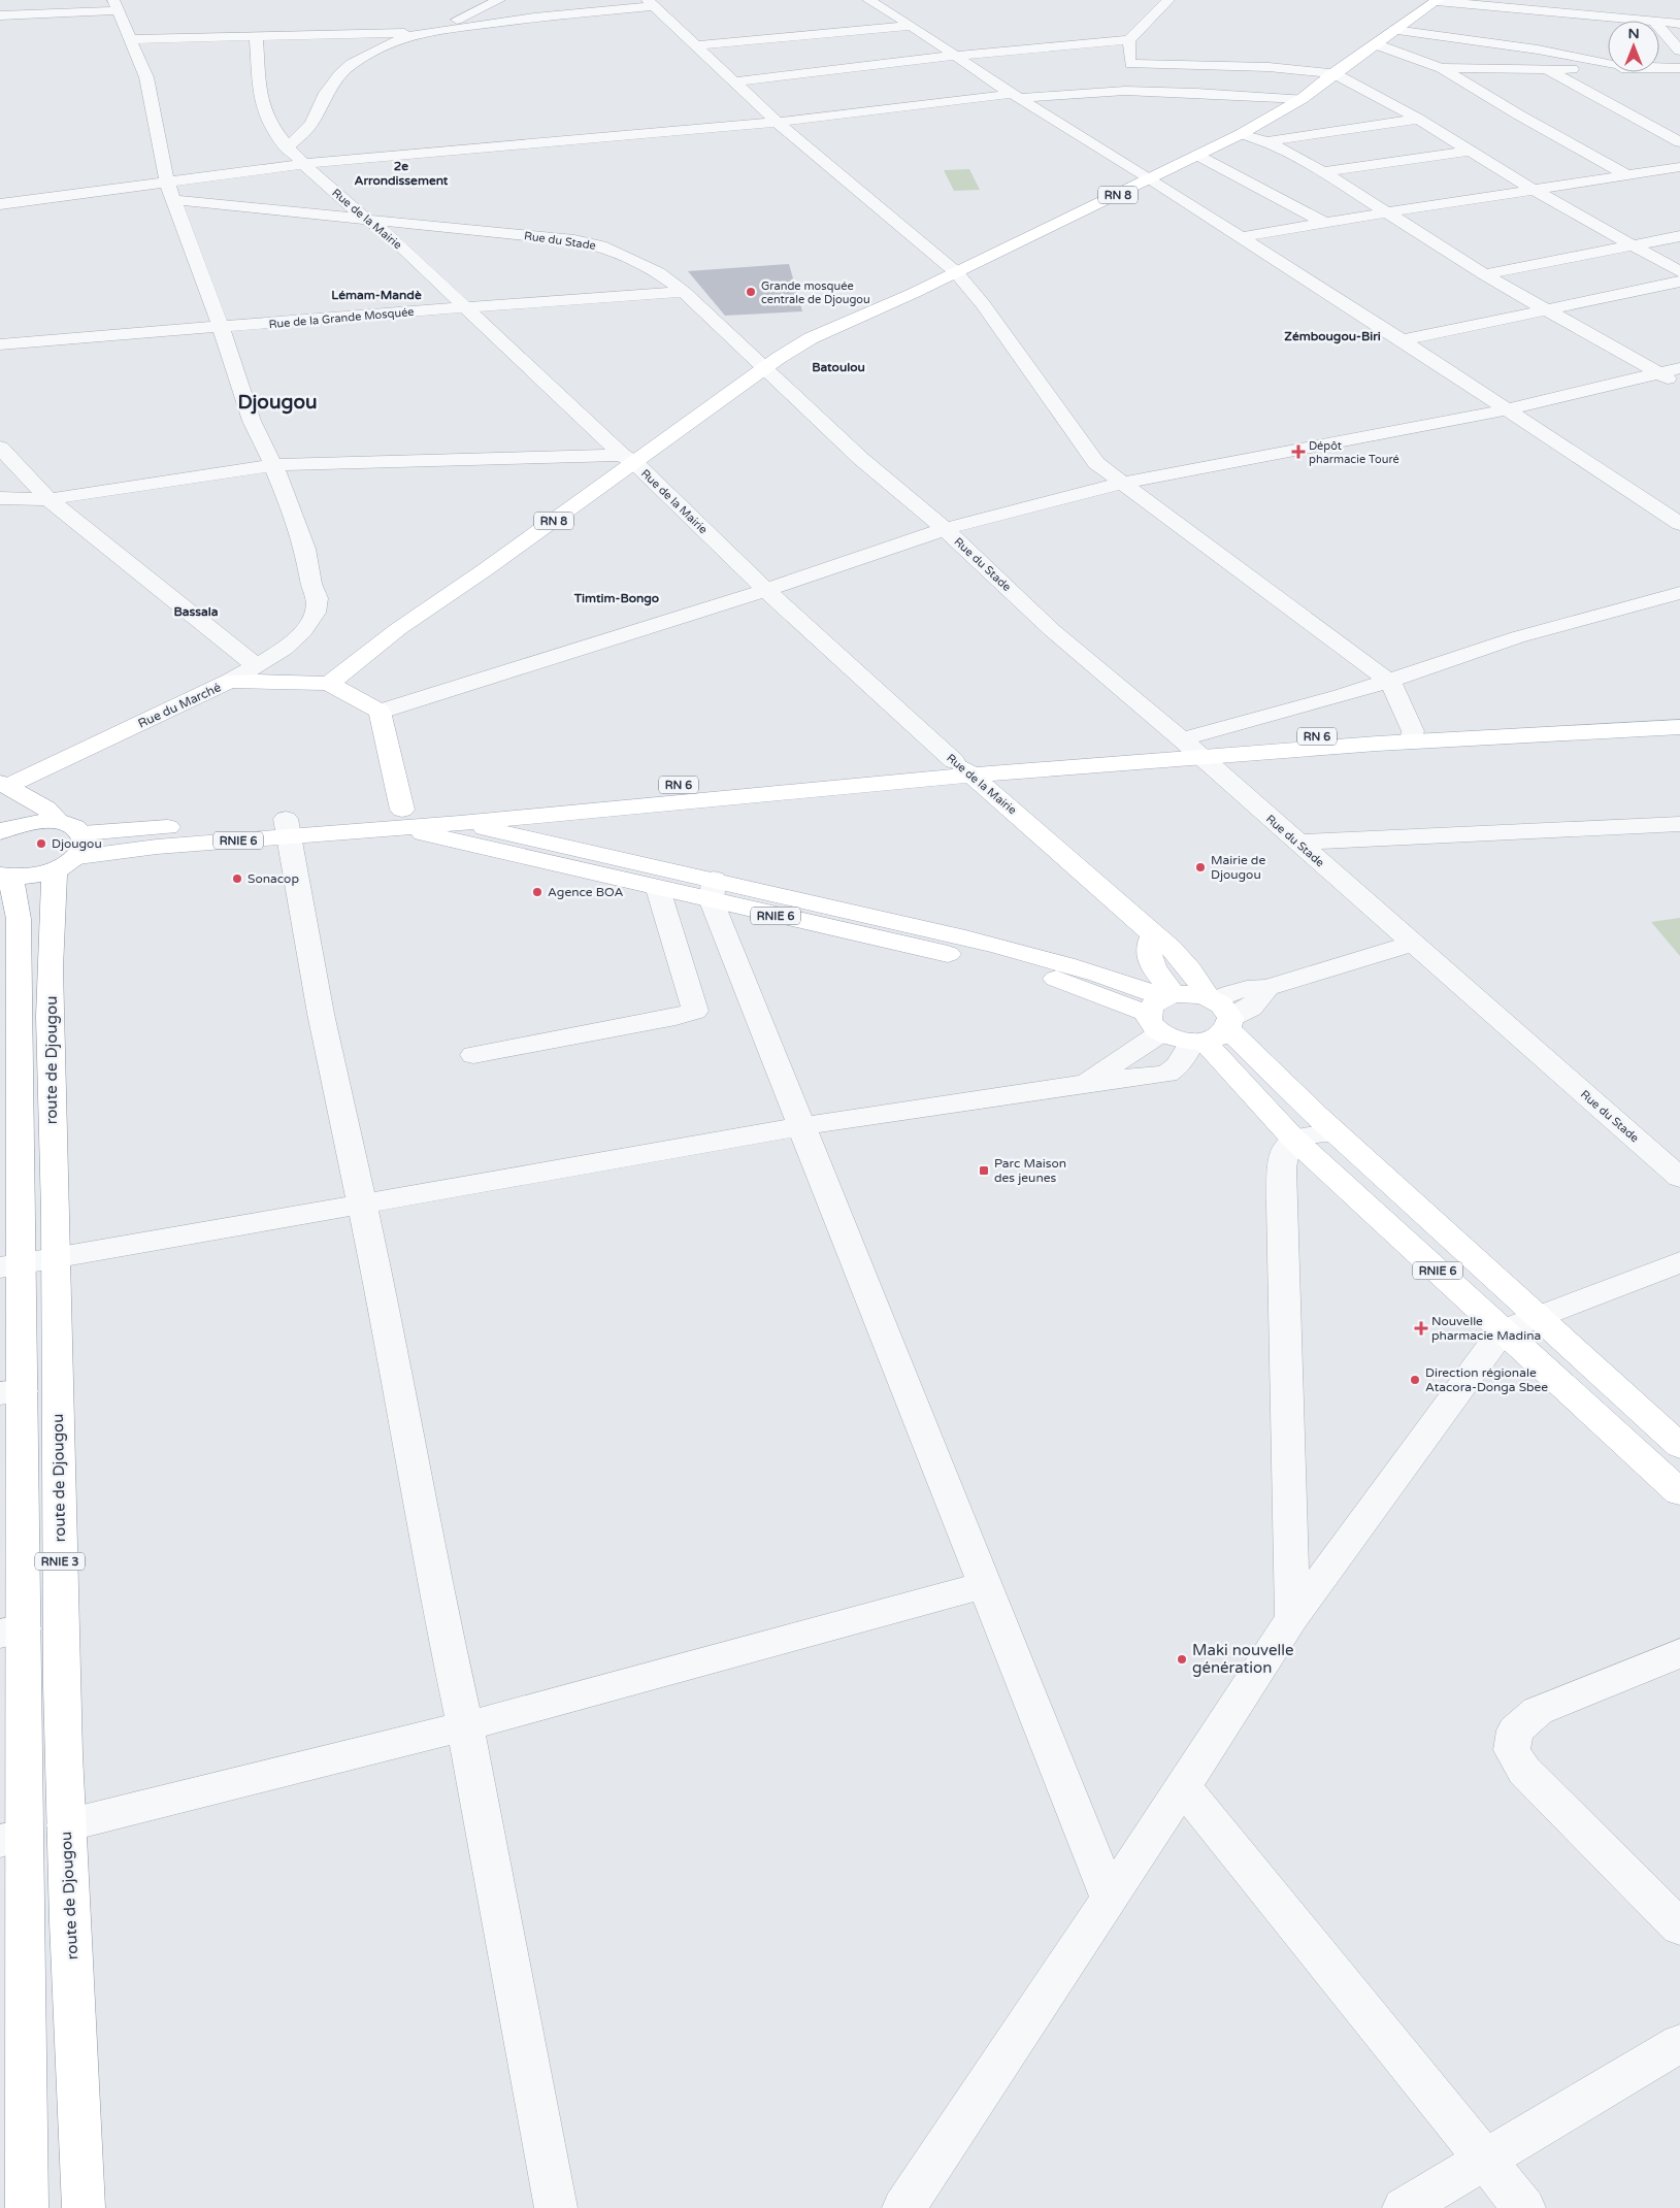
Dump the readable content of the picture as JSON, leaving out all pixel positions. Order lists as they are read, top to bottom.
{
  "streets": {
    "main road": [
      "RN 8",
      "Rue de la Mairie",
      "Rue du Marché",
      "RN 6",
      "RNIE 6",
      "route de Djougou",
      "RNIE 3"
    ],
    "street": ["Rue du Stade", "Rue de la Grande Mosquée"]
  },
  "crossings": [
    ["RN 8", "Rue de la Mairie"],
    ["RN 8", "Rue du Stade"],
    ["RN 8", "Rue du Marché"],
    ["Rue de la Mairie", "Rue du Stade"],
    ["Rue de la Mairie", "Rue de la Grande Mosquée"],
    ["Rue de la Mairie", "RN 6"],
    ["Rue de la Mairie", "RNIE 6"],
    ["Rue du Stade", "Rue de la Grande Mosquée"],
    ["Rue du Stade", "RN 6"],
    ["RN 6", "RNIE 6"],
    ["RNIE 6", "RNIE 3"],
    ["route de Djougou", "RNIE 3"]
  ],
  "districts": [
    "2e Arrondissement",
    "Lémam-Mandè",
    "Zémbougou-Biri",
    "Batoulou",
    "Djougou",
    "Timtim-Bongo",
    "Bassala"
  ],
  "places": {
    "other": [
      "Grande mosquée centrale de Djougou",
      "Djougou",
      "Mairie de Djougou",
      "Sonacop",
      "Agence BOA",
      "Direction régionale Atacora-Donga Sbee",
      "Maki nouvelle génération"
    ],
    "health": ["Dépôt pharmacie Touré", "Nouvelle pharmacie Madina"],
    "transit": ["Parc Maison des jeunes"]
  },
  "north": "top"
}
